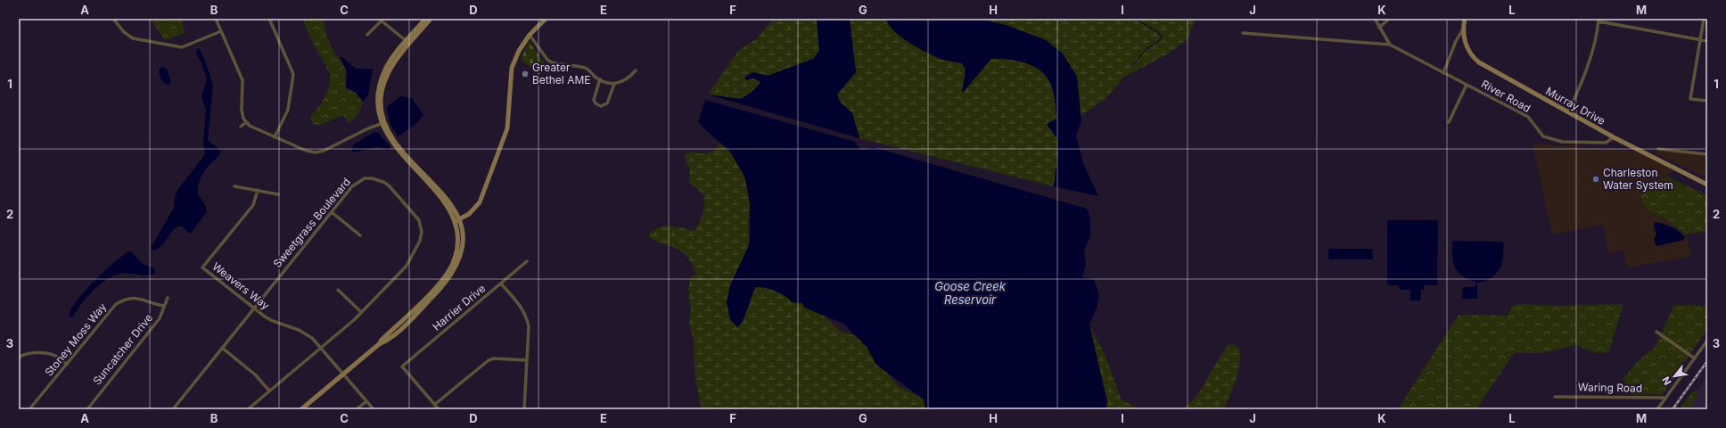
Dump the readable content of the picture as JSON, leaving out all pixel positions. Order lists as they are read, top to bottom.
{
  "streets": {
    "street": [
      "River Road",
      "Murray Drive",
      "Sweetgrass Boulevard",
      "Weavers Way",
      "Harrier Drive",
      "Stoney Moss Way",
      "Suncatcher Drive",
      "Waring Road"
    ]
  },
  "crossings": [
    ["River Road", "Murray Drive"],
    ["Sweetgrass Boulevard", "Weavers Way"],
    ["Stoney Moss Way", "Suncatcher Drive"]
  ],
  "water": ["Goose Creek Reservoir"],
  "places": ["Greater Bethel AME", "Charleston Water System"],
  "north": "bottom left",
  "grid": {
    "columns": [
      "A",
      "B",
      "C",
      "D",
      "E",
      "F",
      "G",
      "H",
      "I",
      "J",
      "K",
      "L",
      "M"
    ],
    "rows": ["1", "2", "3"]
  }
}
